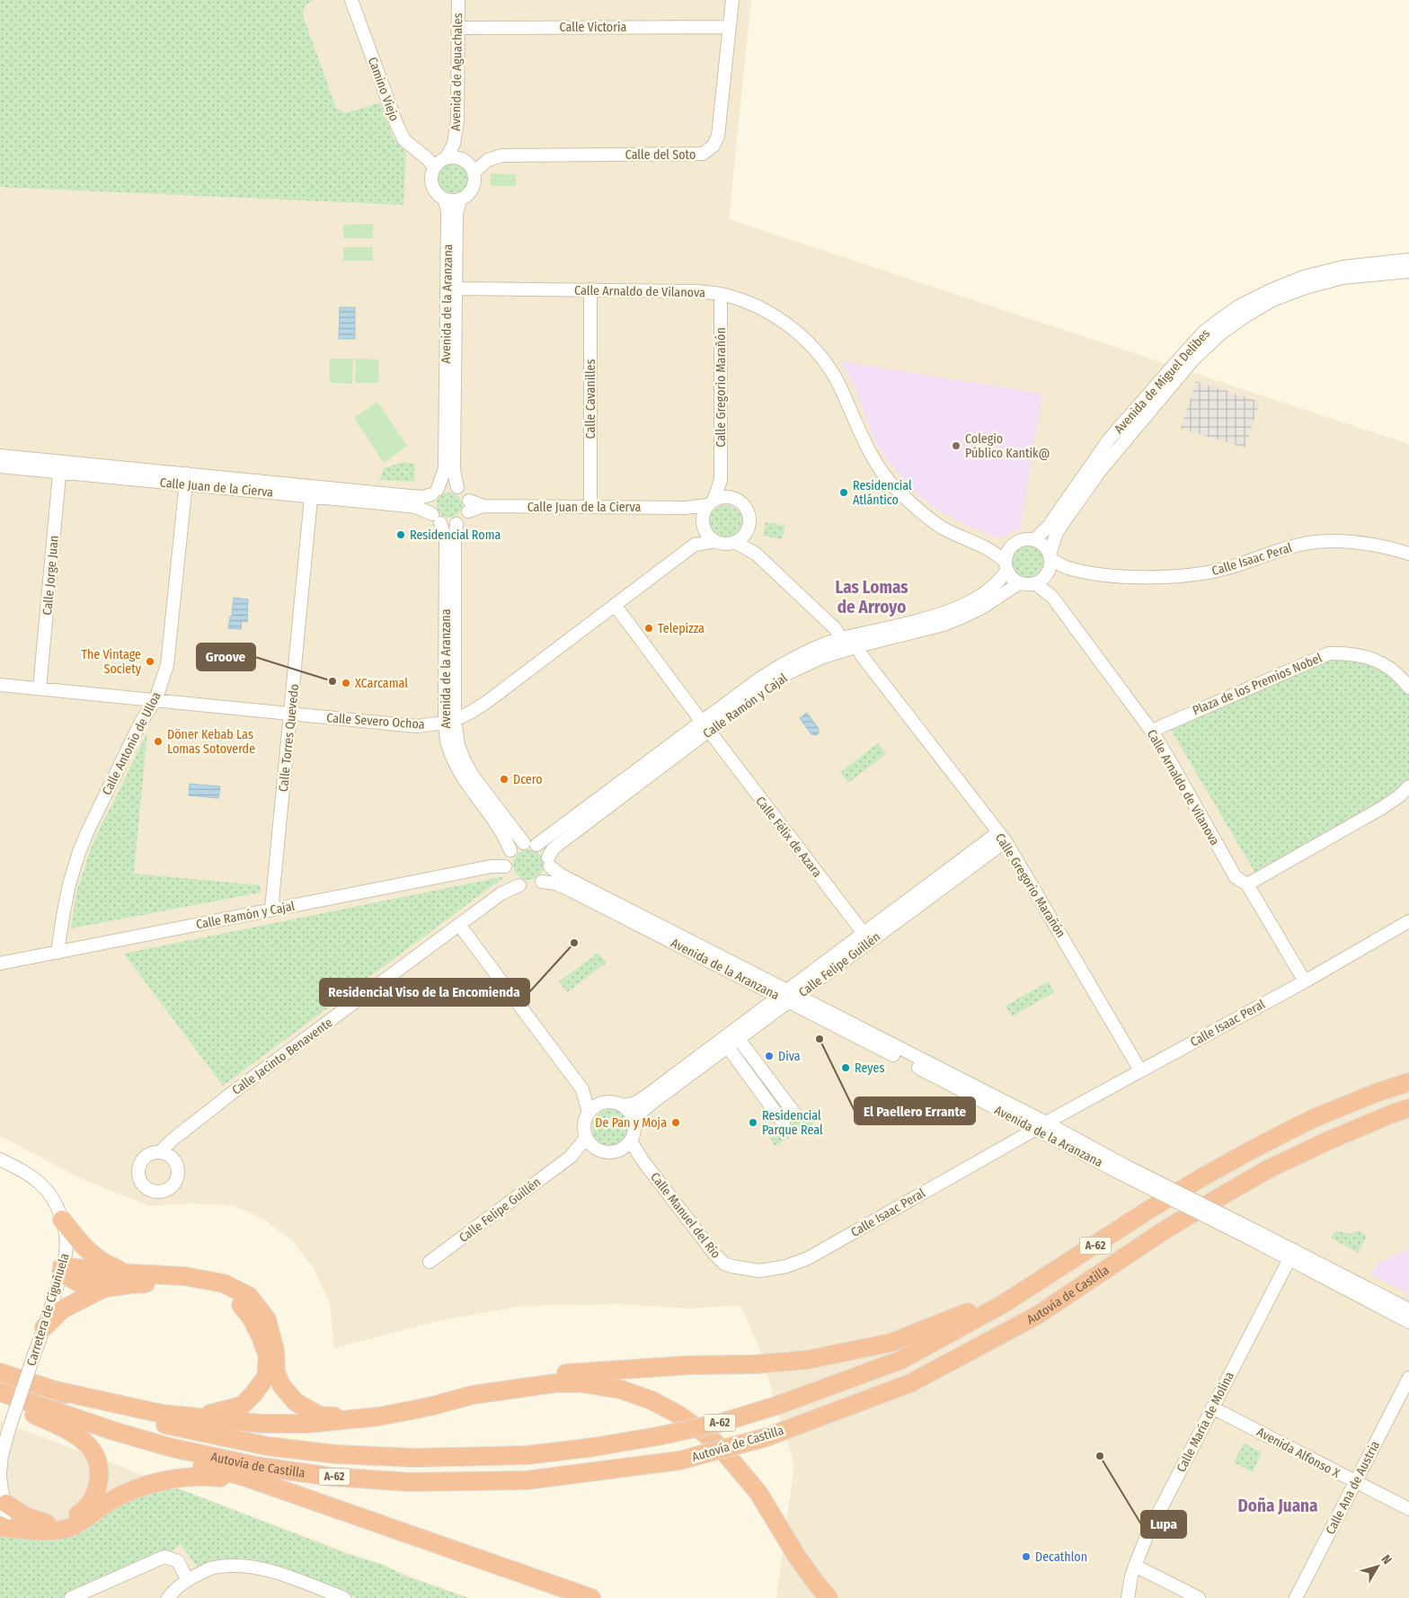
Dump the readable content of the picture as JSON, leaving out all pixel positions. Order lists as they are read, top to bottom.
{
  "streets": {
    "highway": ["A-62", "Autovía de Castilla"],
    "street": [
      "Calle Victoria",
      "Avenida de Aguachales",
      "Camino Viejo",
      "Calle del Soto",
      "Calle Arnaldo de Vilanova",
      "Avenida de la Aranzana",
      "Avenida de Miguel Delibes",
      "Calle Gregorio Marañón",
      "Calle Cavanilles",
      "Calle Juan de la Cierva",
      "Calle Isaac Peral",
      "Calle Jorge Juan",
      "Plaza de los Premios Nobel",
      "Calle Ramón y Cajal",
      "Calle Severo Ochoa",
      "Calle Torres Quevedo",
      "Calle Antonio de Ulloa",
      "Calle Félix de Azara",
      "Calle Felipe Guillén",
      "Calle Jacinto Benavente",
      "Calle Manuel del Río",
      "Carretera de Ciguñuela",
      "Calle María de Molina",
      "Avenida Alfonso X",
      "Calle Ana de Austria"
    ]
  },
  "crossings": [
    ["Calle Victoria", "Avenida de Aguachales"],
    ["Calle Victoria", "Calle del Soto"],
    ["Avenida de Aguachales", "Camino Viejo"],
    ["Avenida de Aguachales", "Calle del Soto"],
    ["Avenida de Aguachales", "Avenida de la Aranzana"],
    ["Camino Viejo", "Calle del Soto"],
    ["Camino Viejo", "Avenida de la Aranzana"],
    ["Calle del Soto", "Avenida de la Aranzana"],
    ["Calle Arnaldo de Vilanova", "Avenida de la Aranzana"],
    ["Calle Arnaldo de Vilanova", "Avenida de Miguel Delibes"],
    ["Calle Arnaldo de Vilanova", "Calle Gregorio Marañón"],
    ["Calle Arnaldo de Vilanova", "Calle Cavanilles"],
    ["Calle Arnaldo de Vilanova", "Calle Isaac Peral"],
    ["Calle Arnaldo de Vilanova", "Plaza de los Premios Nobel"],
    ["Calle Arnaldo de Vilanova", "Calle Ramón y Cajal"],
    ["Avenida de la Aranzana", "Calle Juan de la Cierva"],
    ["Avenida de la Aranzana", "Calle Isaac Peral"],
    ["Avenida de la Aranzana", "Calle Ramón y Cajal"],
    ["Avenida de la Aranzana", "Calle Severo Ochoa"],
    ["Avenida de la Aranzana", "Calle Felipe Guillén"],
    ["Avenida de la Aranzana", "Calle Jacinto Benavente"],
    ["Avenida de la Aranzana", "Calle María de Molina"],
    ["Avenida de Miguel Delibes", "Calle Isaac Peral"],
    ["Avenida de Miguel Delibes", "Calle Ramón y Cajal"],
    ["Calle Gregorio Marañón", "Calle Juan de la Cierva"],
    ["Calle Gregorio Marañón", "Calle Isaac Peral"],
    ["Calle Gregorio Marañón", "Calle Ramón y Cajal"],
    ["Calle Gregorio Marañón", "Calle Severo Ochoa"],
    ["Calle Gregorio Marañón", "Calle Felipe Guillén"],
    ["Calle Cavanilles", "Calle Juan de la Cierva"],
    ["Calle Juan de la Cierva", "Calle Jorge Juan"],
    ["Calle Juan de la Cierva", "Calle Severo Ochoa"],
    ["Calle Juan de la Cierva", "Calle Torres Quevedo"],
    ["Calle Juan de la Cierva", "Calle Antonio de Ulloa"],
    ["Calle Isaac Peral", "Calle Ramón y Cajal"],
    ["Calle Isaac Peral", "Calle Manuel del Río"],
    ["Calle Jorge Juan", "Calle Severo Ochoa"],
    ["Calle Ramón y Cajal", "Calle Torres Quevedo"],
    ["Calle Ramón y Cajal", "Calle Antonio de Ulloa"],
    ["Calle Ramón y Cajal", "Calle Félix de Azara"],
    ["Calle Ramón y Cajal", "Calle Jacinto Benavente"],
    ["Calle Severo Ochoa", "Calle Torres Quevedo"],
    ["Calle Severo Ochoa", "Calle Antonio de Ulloa"],
    ["Calle Severo Ochoa", "Calle Félix de Azara"],
    ["Calle Félix de Azara", "Calle Felipe Guillén"],
    ["Calle Felipe Guillén", "Calle Manuel del Río"],
    ["Calle María de Molina", "Avenida Alfonso X"],
    ["Avenida Alfonso X", "Calle Ana de Austria"]
  ],
  "districts": ["Las Lomas de Arroyo", "Doña Juana"],
  "places": [
    "Colegio Público Kantik@",
    "Residencial Atlántico",
    "Residencial Roma",
    "Telepizza",
    "The Vintage Society",
    "Groove",
    "XCarcamal",
    "Döner Kebab Las Lomas Sotoverde",
    "Dcero",
    "Residencial Viso de la Encomienda",
    "El Paellero Errante",
    "Diva",
    "Reyes",
    "De Pan y Moja",
    "Residencial Parque Real",
    "Lupa",
    "Decathlon"
  ],
  "north": "top right"
}
